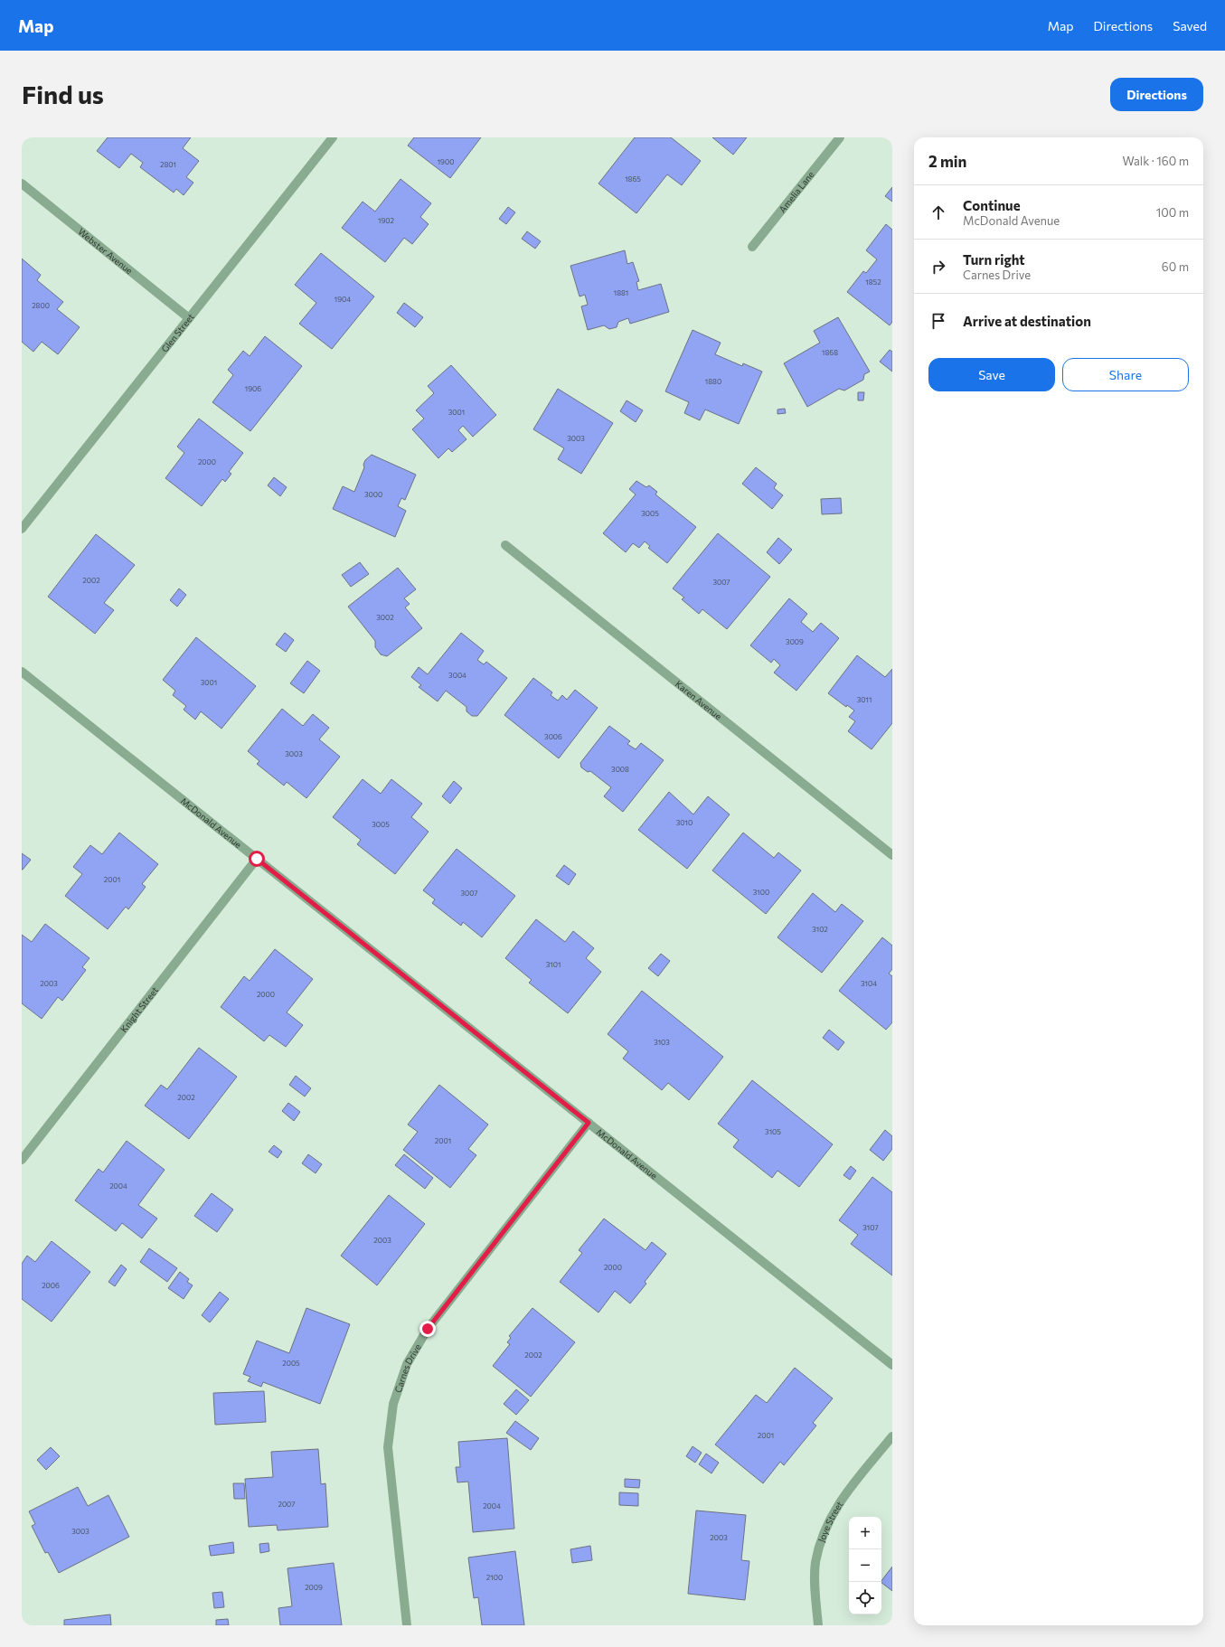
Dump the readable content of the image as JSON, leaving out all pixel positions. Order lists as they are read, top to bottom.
{
  "streets": {
    "street": [
      "Amelia Lane",
      "Webster Avenue",
      "Glen Street",
      "Karen Avenue",
      "McDonald Avenue",
      "Knight Street",
      "Carnes Drive",
      "Joye Street"
    ]
  },
  "crossings": [
    ["Webster Avenue", "Glen Street"],
    ["McDonald Avenue", "Knight Street"],
    ["McDonald Avenue", "Carnes Drive"]
  ],
  "house_numbers": [
    "1900",
    "2801",
    "1865",
    "1902",
    "1852",
    "1881",
    "1904",
    "2800",
    "1868",
    "1880",
    "1906",
    "3001",
    "3003",
    "2000",
    "3000",
    "3005",
    "2002",
    "3007",
    "3002",
    "3009",
    "3004",
    "3001",
    "3011",
    "3006",
    "3003",
    "3008",
    "3010",
    "3005",
    "2001",
    "3100",
    "3007",
    "3102",
    "3101",
    "2003",
    "3104",
    "2000",
    "3103",
    "2002",
    "3105",
    "2001",
    "2004",
    "3107",
    "2003",
    "2000",
    "2006",
    "2002",
    "2005",
    "2001",
    "2007",
    "2004",
    "3003",
    "2003",
    "2100",
    "2009"
  ],
  "page": {
    "header": "Map",
    "nav": ["Map", "Directions", "Saved"],
    "buttons": [
      "Directions",
      ["Save", "Share"]
    ],
    "title": "Find us",
    "heading": ["2 min", "Walk · 160 m"],
    "list": [
      ["Continue", "McDonald Avenue", "100 m"],
      ["Turn right", "Carnes Drive", "60 m"],
      "Arrive at destination"
    ],
    "map_buttons": ["+", "−"]
  }
}
